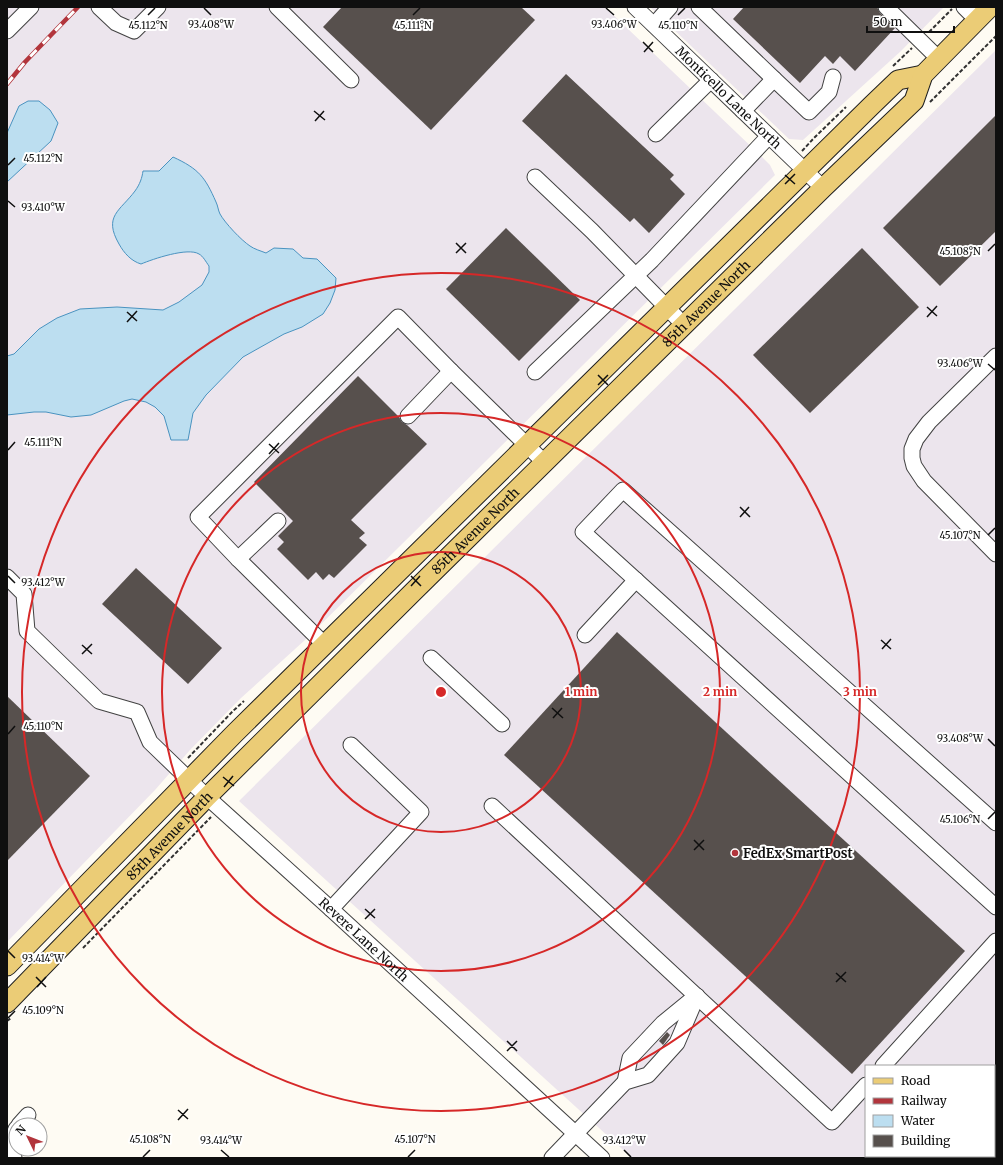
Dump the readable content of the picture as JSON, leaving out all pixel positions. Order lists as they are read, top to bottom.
{
  "streets": {
    "main road": ["85th Avenue North"],
    "street": ["Monticello Lane North", "Revere Lane North"]
  },
  "crossings": [
    ["Monticello Lane North", "85th Avenue North"],
    ["85th Avenue North", "Revere Lane North"]
  ],
  "places": ["FedEx SmartPost"],
  "legend": [
    "Road",
    "Railway",
    "Water",
    "Building"
  ],
  "scale_bar": "50 m",
  "north": "top left",
  "coordinates": [
    "93.408°W",
    "93.406°W",
    "45.112°N",
    "45.111°N",
    "45.110°N",
    "93.410°W",
    "45.108°N",
    "45.107°N",
    "93.412°W",
    "45.106°N",
    "93.414°W",
    "45.109°N"
  ],
  "rings": ["1 min", "2 min", "3 min"]
}
